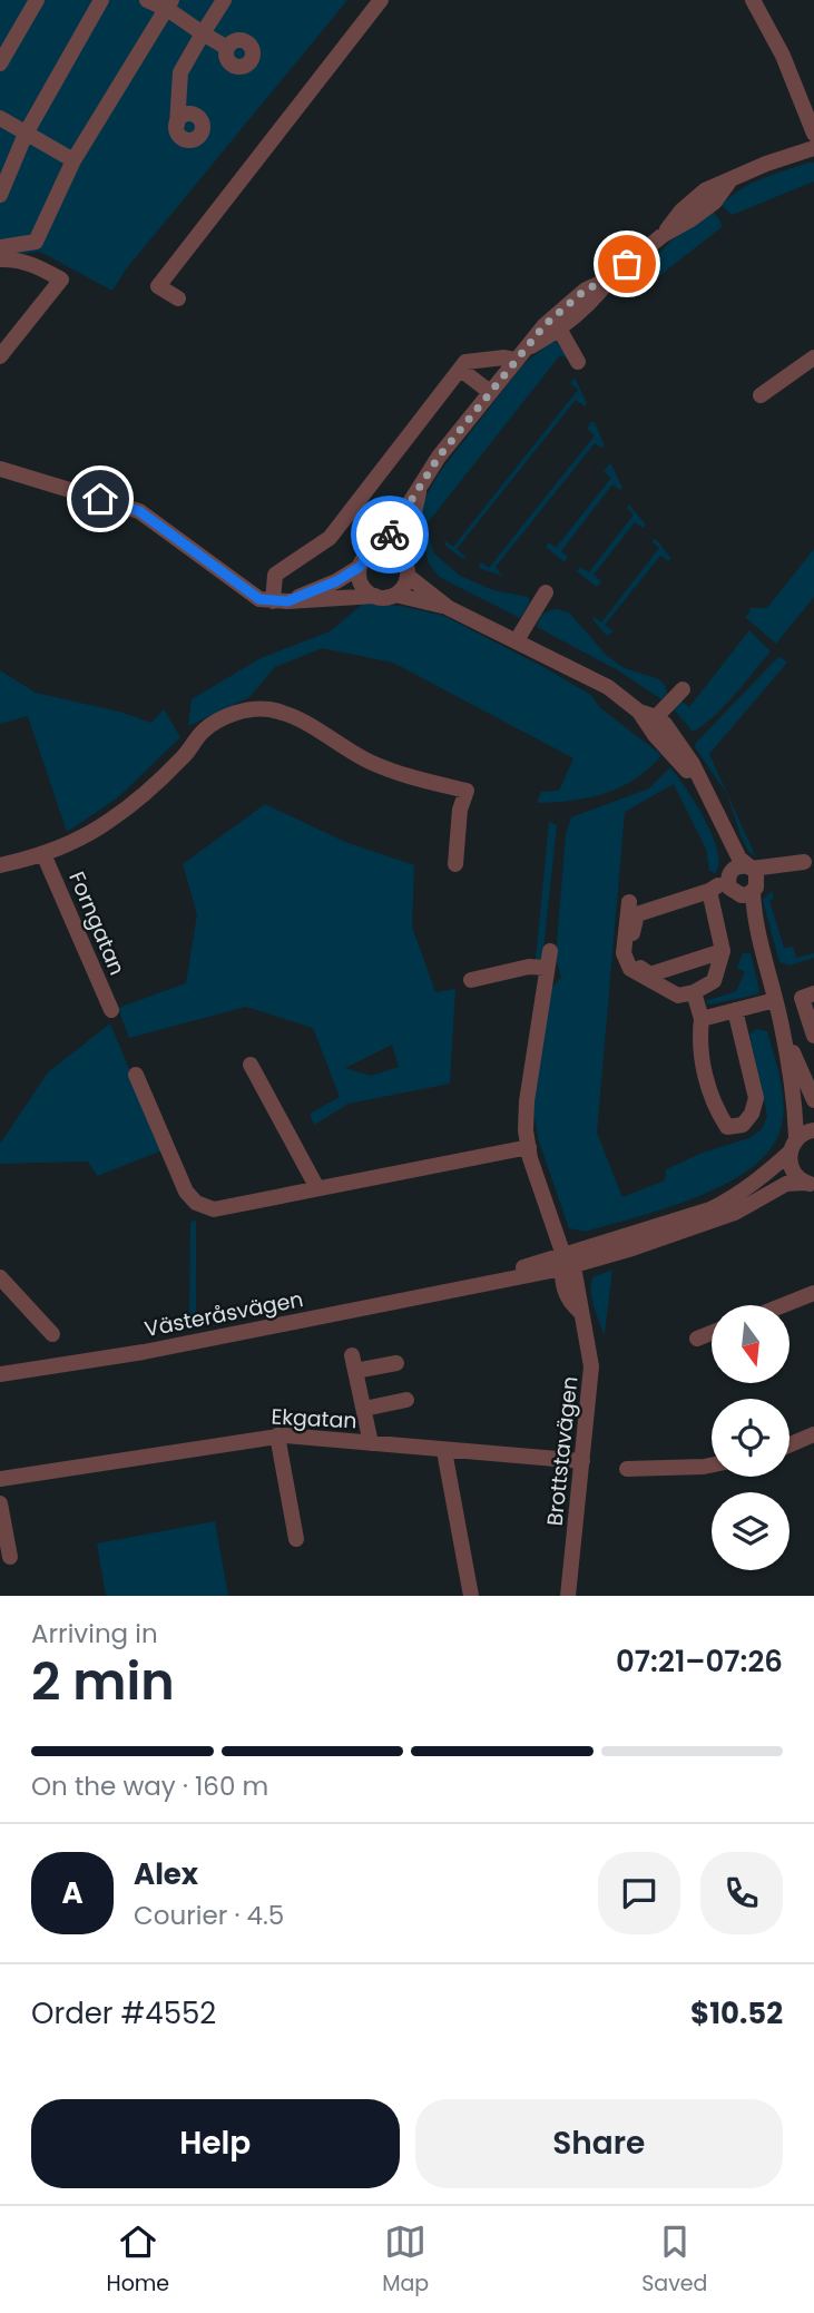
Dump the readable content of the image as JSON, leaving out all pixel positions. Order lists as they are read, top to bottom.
{
  "streets": {
    "street": [
      "Forngatan",
      "Västeråsvägen",
      "Ekgatan",
      "Brottstavägen"
    ]
  },
  "crossings": [
    ["Västeråsvägen", "Brottstavägen"],
    ["Ekgatan", "Brottstavägen"]
  ],
  "north": "bottom",
  "page": {
    "heading": ["2 min", "Arriving in", "07:21–07:26"],
    "panel": [
      "Alex",
      "Courier · 4.5",
      "Order #4552",
      "$10.52"
    ],
    "bar": "On the way · 160 m",
    "round": "A",
    "buttons": ["Help", "Share"],
    "tabs": ["Home", "Map", "Saved"]
  }
}
